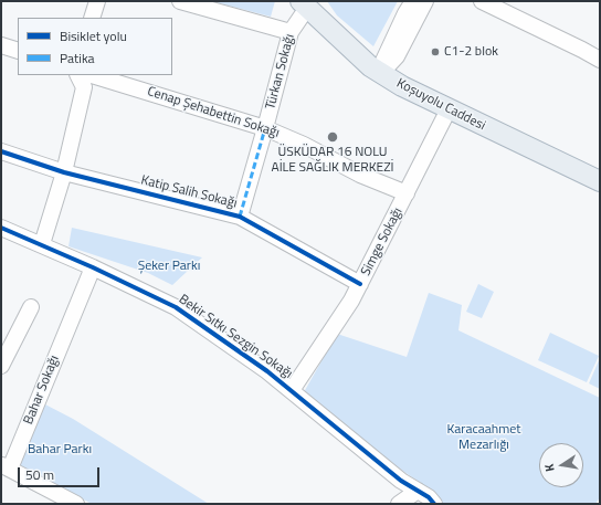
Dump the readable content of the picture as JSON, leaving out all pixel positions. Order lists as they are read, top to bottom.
{
  "streets": {
    "main road": ["Koşuyolu Caddesi"],
    "street": [
      "Türkan Sokağı",
      "Cenap Şehabettin Sokağı",
      "Katip Salih Sokağı",
      "Simge Sokağı",
      "Bekir Sıtkı Sezgin Sokağı",
      "Bahar Sokağı"
    ]
  },
  "crossings": [
    ["Türkan Sokağı", "Koşuyolu Caddesi"],
    ["Türkan Sokağı", "Cenap Şehabettin Sokağı"],
    ["Türkan Sokağı", "Katip Salih Sokağı"],
    ["Koşuyolu Caddesi", "Simge Sokağı"],
    ["Cenap Şehabettin Sokağı", "Simge Sokağı"],
    ["Katip Salih Sokağı", "Simge Sokağı"],
    ["Simge Sokağı", "Bekir Sıtkı Sezgin Sokağı"],
    ["Bekir Sıtkı Sezgin Sokağı", "Bahar Sokağı"]
  ],
  "parks": ["Şeker Parkı", "Karacaahmet Mezarlığı", "Bahar Parkı"],
  "places": ["C1-2 blok", "ÜSKÜDAR 16 NOLU AİLE SAĞLIK MERKEZİ"],
  "legend": ["Bisiklet yolu", "Patika"],
  "scale_bar": "50 m",
  "north": "left"
}
